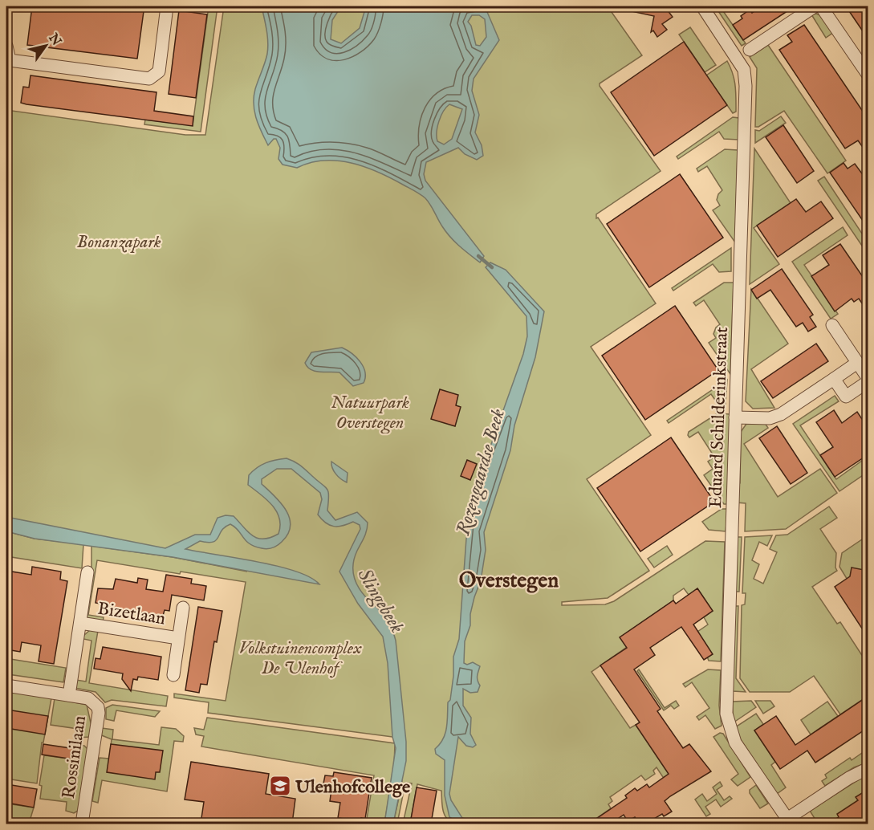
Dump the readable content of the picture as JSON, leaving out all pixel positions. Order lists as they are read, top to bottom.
{
  "streets": {
    "street": ["Eduard Schilderinkstraat", "Bizetlaan", "Rossinilaan"]
  },
  "crossings": [
    ["Bizetlaan", "Rossinilaan"]
  ],
  "districts": ["Overstegen"],
  "water": ["Rozengaardse Beek", "Slingebeek"],
  "parks": ["Bonanzapark", "Natuurpark Overstegen", "Volkstuinencomplex De Ulenhof"],
  "places": {
    "school or university": ["Ulenhofcollege"]
  },
  "north": "top right"
}
